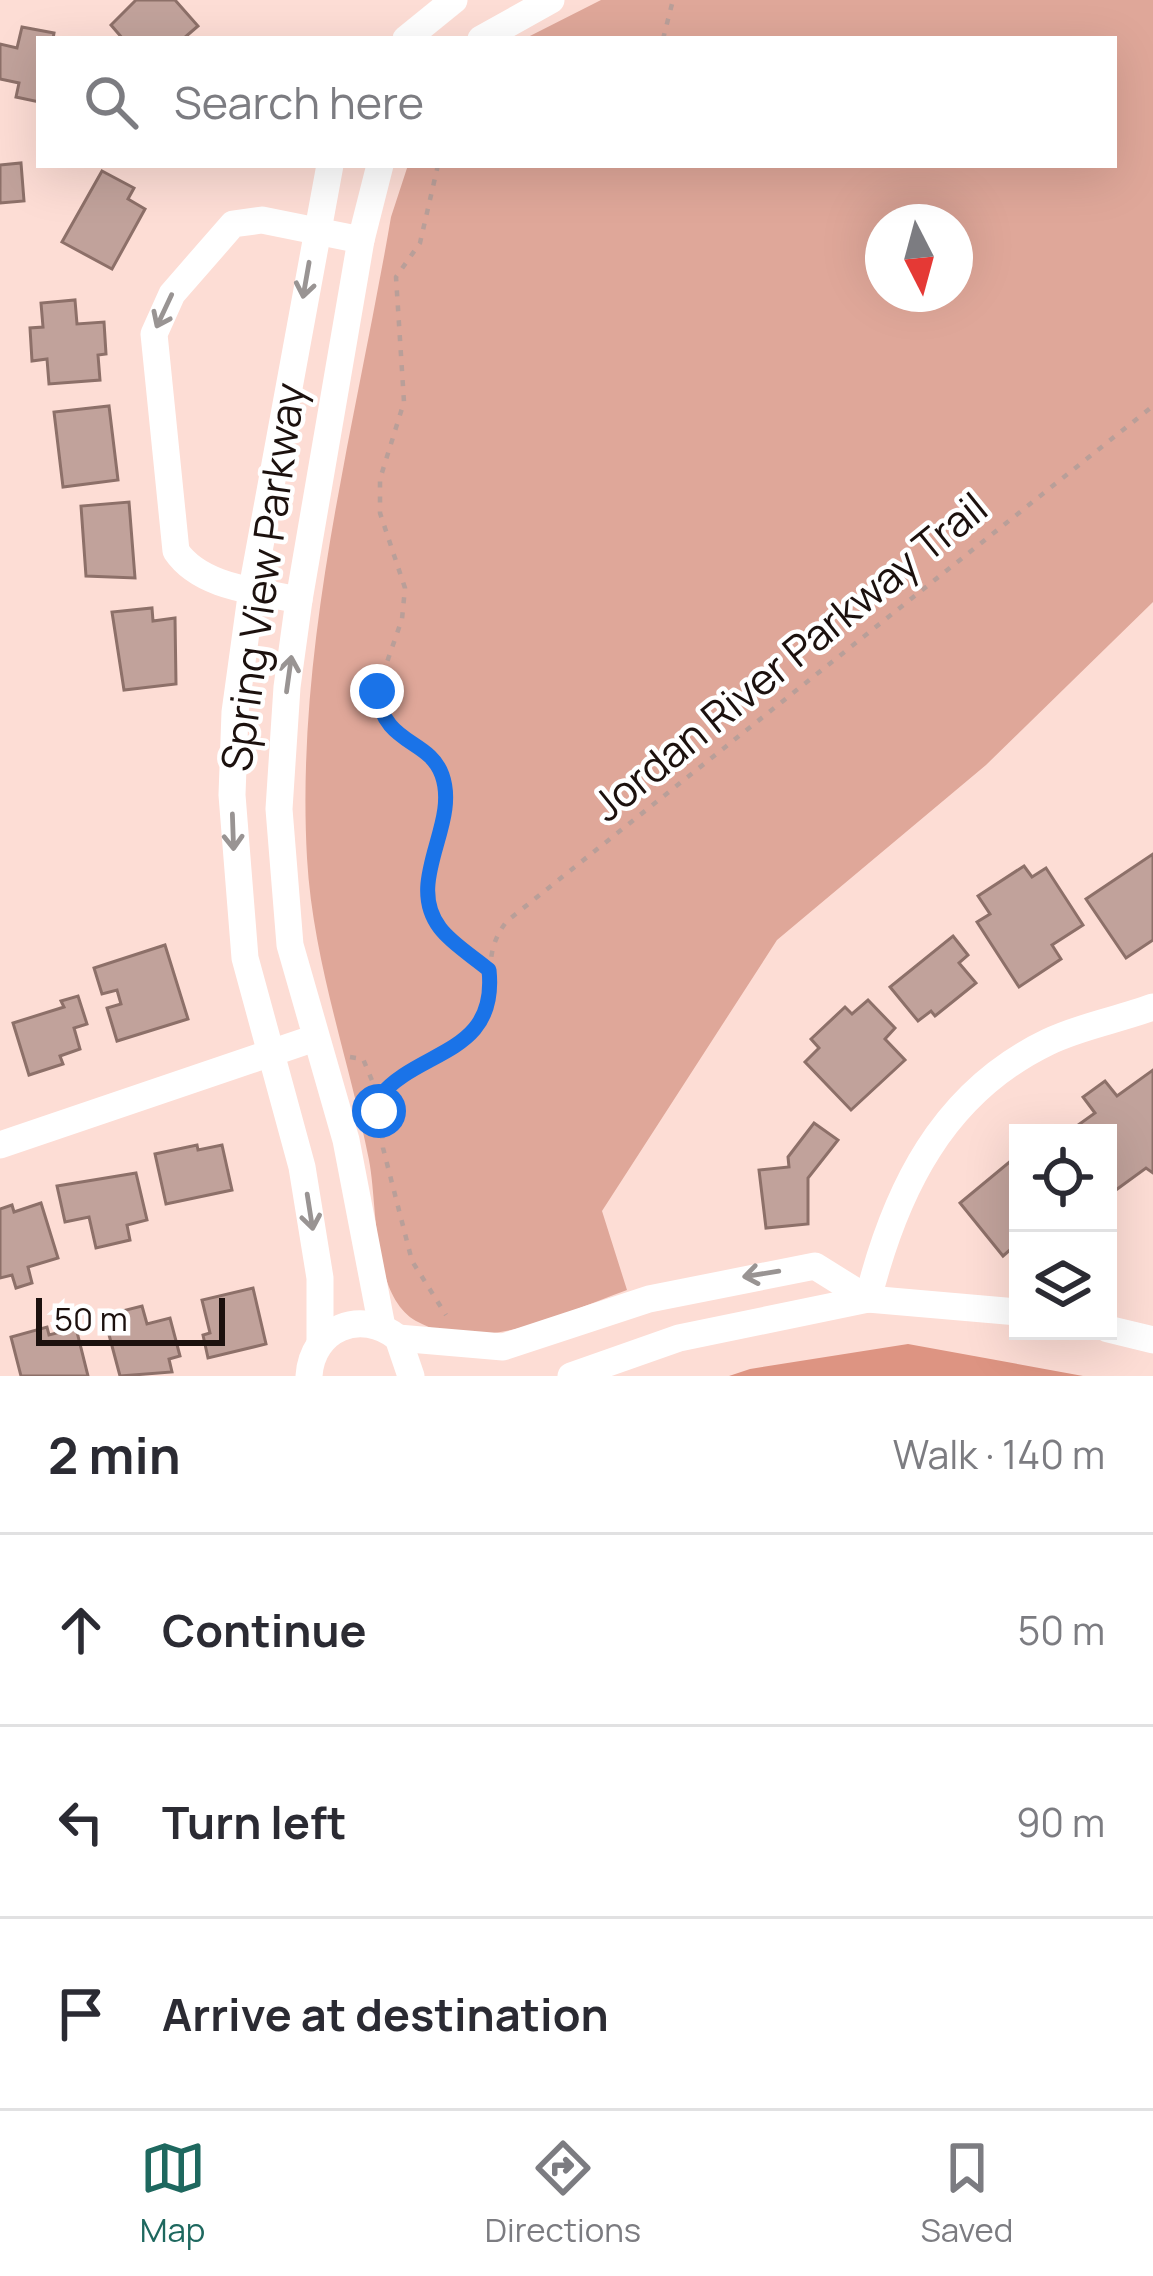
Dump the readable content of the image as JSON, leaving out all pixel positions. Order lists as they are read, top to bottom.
{
  "streets": {
    "street": ["Spring View Parkway"],
    "path": ["Jordan River Parkway Trail"]
  },
  "scale_bar": "50 m",
  "north": "bottom",
  "page": {
    "search": "Search here",
    "scale": "50 m",
    "heading": ["2 min", "Walk · 140 m"],
    "list": [
      ["Continue", "50 m"],
      ["Turn left", "90 m"],
      "Arrive at destination"
    ],
    "nav": ["Map", "Directions", "Saved"]
  }
}
